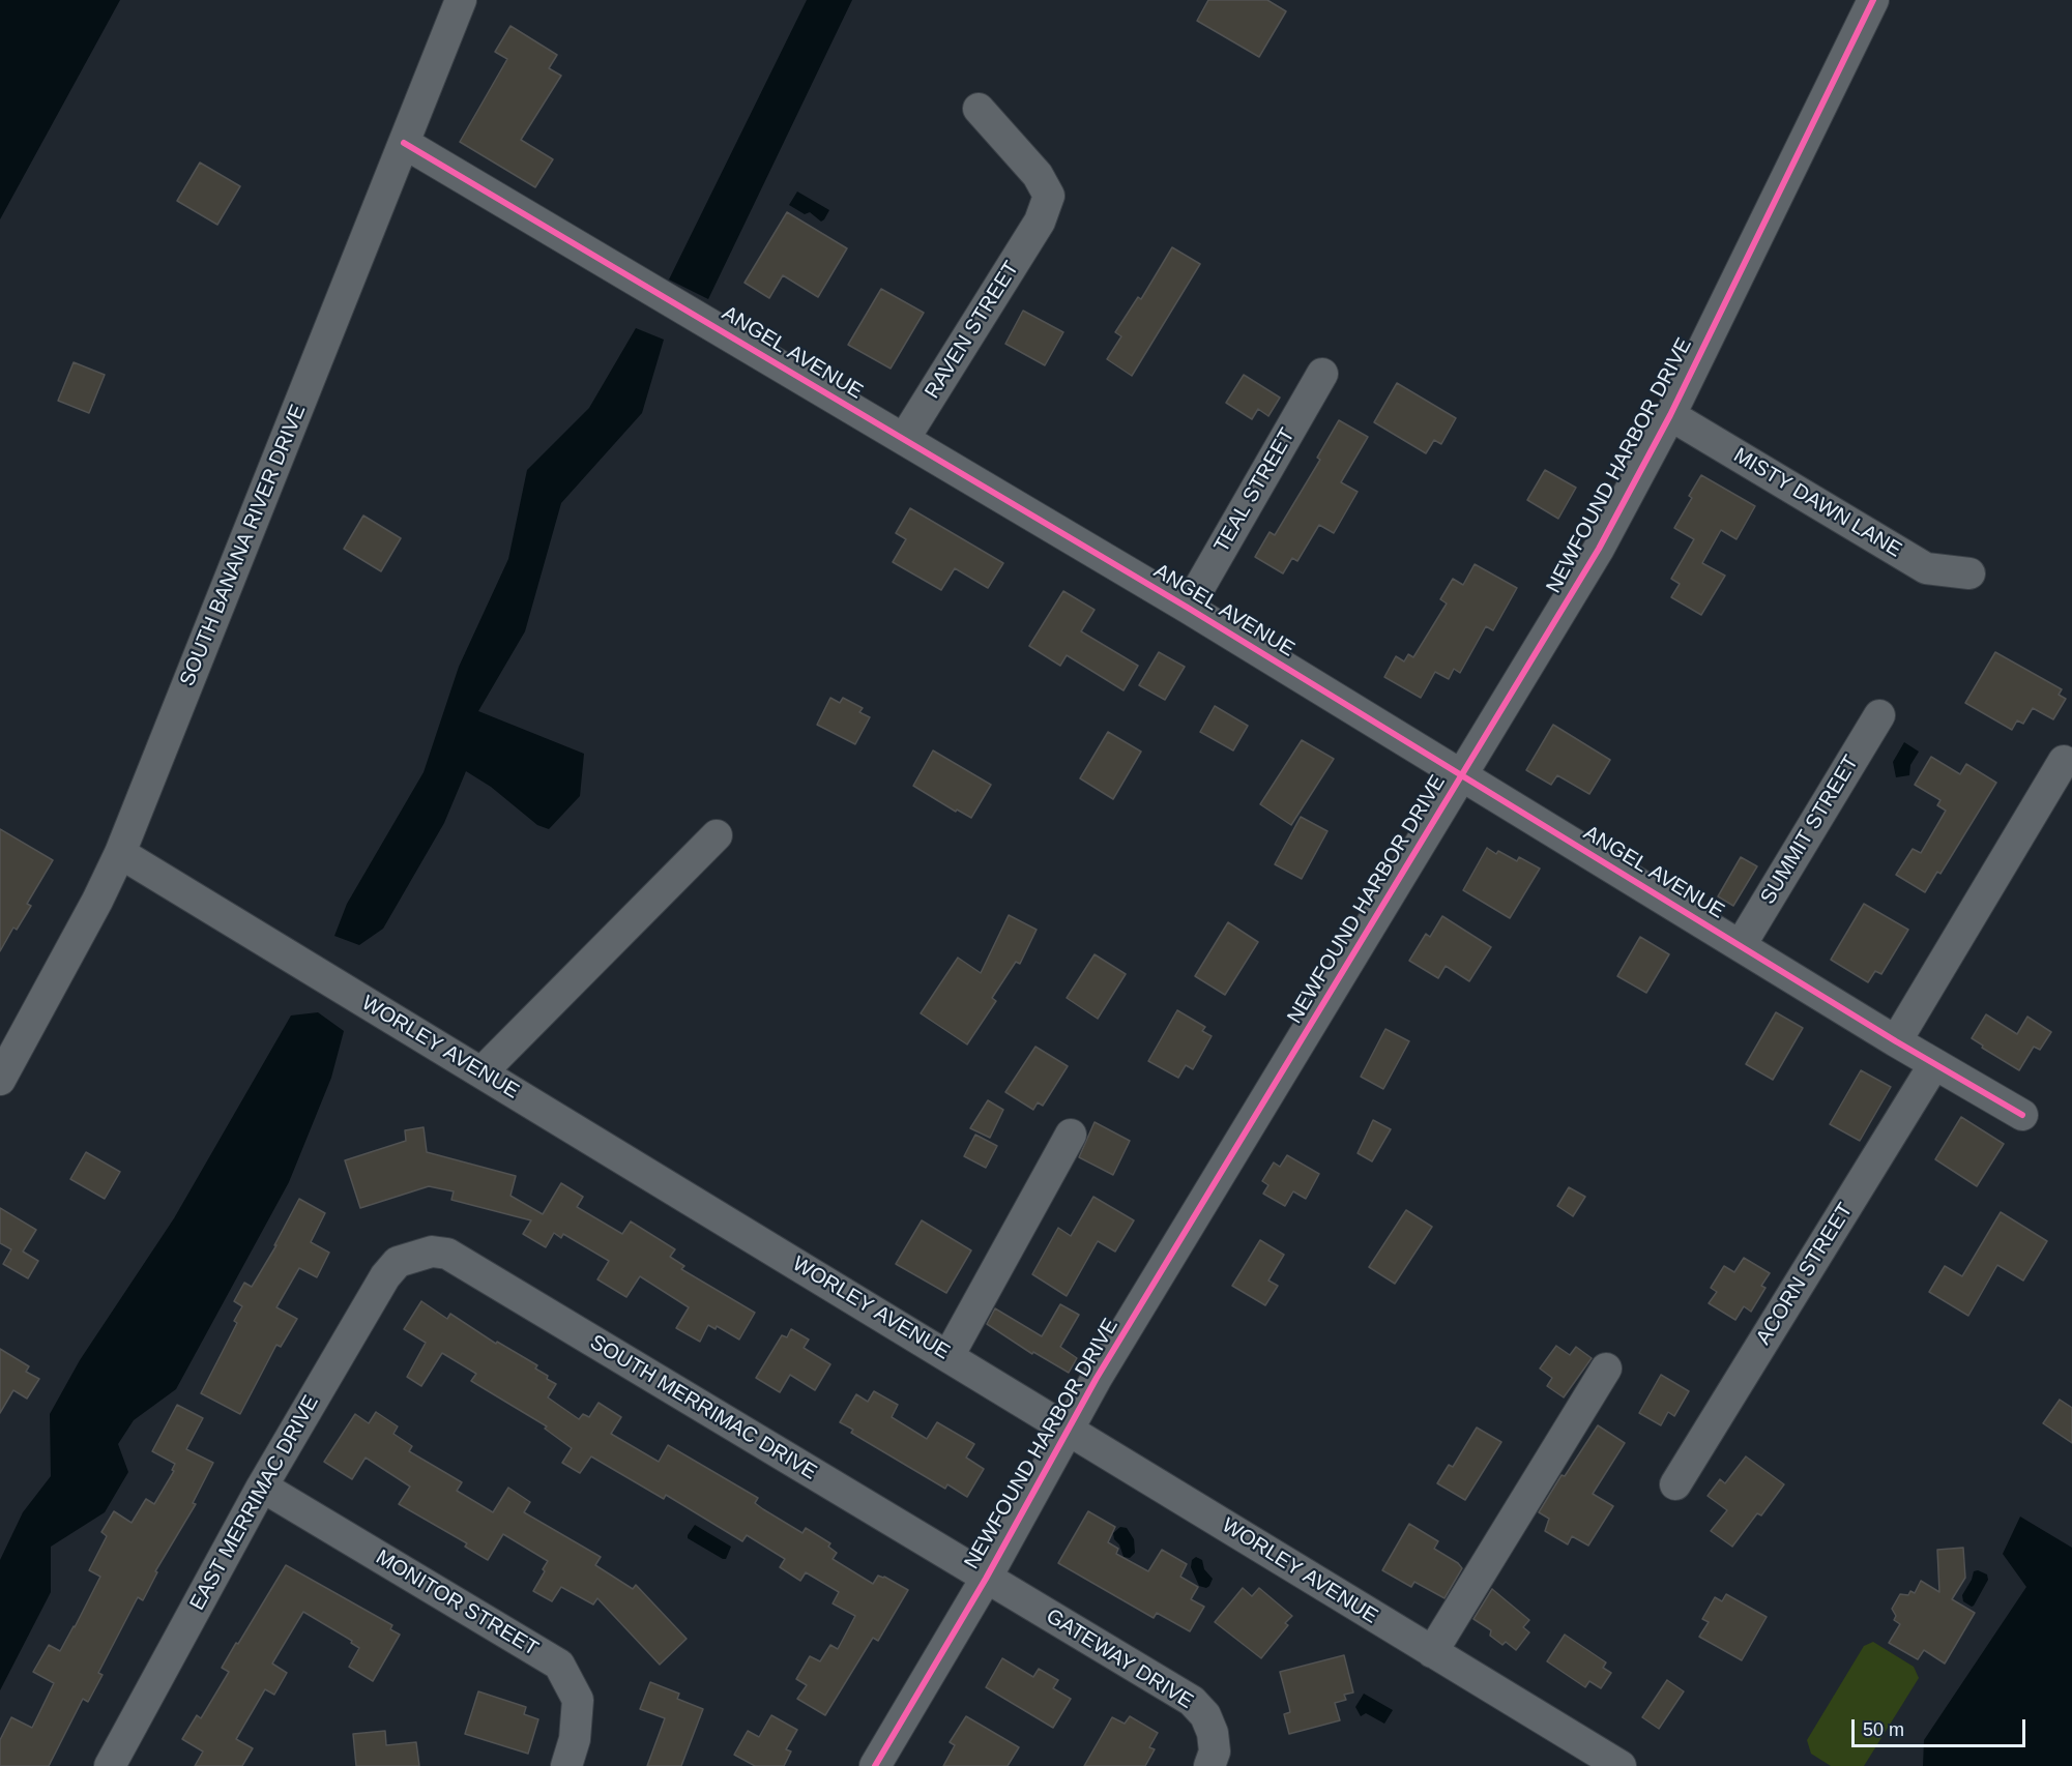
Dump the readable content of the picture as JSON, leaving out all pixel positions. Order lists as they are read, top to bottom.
{
  "streets": {
    "street": [
      "RAVEN STREET",
      "ANGEL AVENUE",
      "NEWFOUND HARBOR DRIVE",
      "TEAL STREET",
      "MISTY DAWN LANE",
      "SOUTH BANANA RIVER DRIVE",
      "SUMMIT STREET",
      "WORLEY AVENUE",
      "ACORN STREET",
      "SOUTH MERRIMAC DRIVE",
      "EAST MERRIMAC DRIVE",
      "MONITOR STREET",
      "GATEWAY DRIVE"
    ]
  },
  "crossings": [
    ["RAVEN STREET", "ANGEL AVENUE"],
    ["ANGEL AVENUE", "NEWFOUND HARBOR DRIVE"],
    ["ANGEL AVENUE", "TEAL STREET"],
    ["ANGEL AVENUE", "SOUTH BANANA RIVER DRIVE"],
    ["ANGEL AVENUE", "SUMMIT STREET"],
    ["ANGEL AVENUE", "ACORN STREET"],
    ["NEWFOUND HARBOR DRIVE", "MISTY DAWN LANE"],
    ["NEWFOUND HARBOR DRIVE", "WORLEY AVENUE"],
    ["NEWFOUND HARBOR DRIVE", "SOUTH MERRIMAC DRIVE"],
    ["NEWFOUND HARBOR DRIVE", "GATEWAY DRIVE"],
    ["SOUTH BANANA RIVER DRIVE", "WORLEY AVENUE"],
    ["SOUTH MERRIMAC DRIVE", "EAST MERRIMAC DRIVE"],
    ["SOUTH MERRIMAC DRIVE", "GATEWAY DRIVE"],
    ["EAST MERRIMAC DRIVE", "MONITOR STREET"]
  ],
  "scale_bar": "50 m"
}
